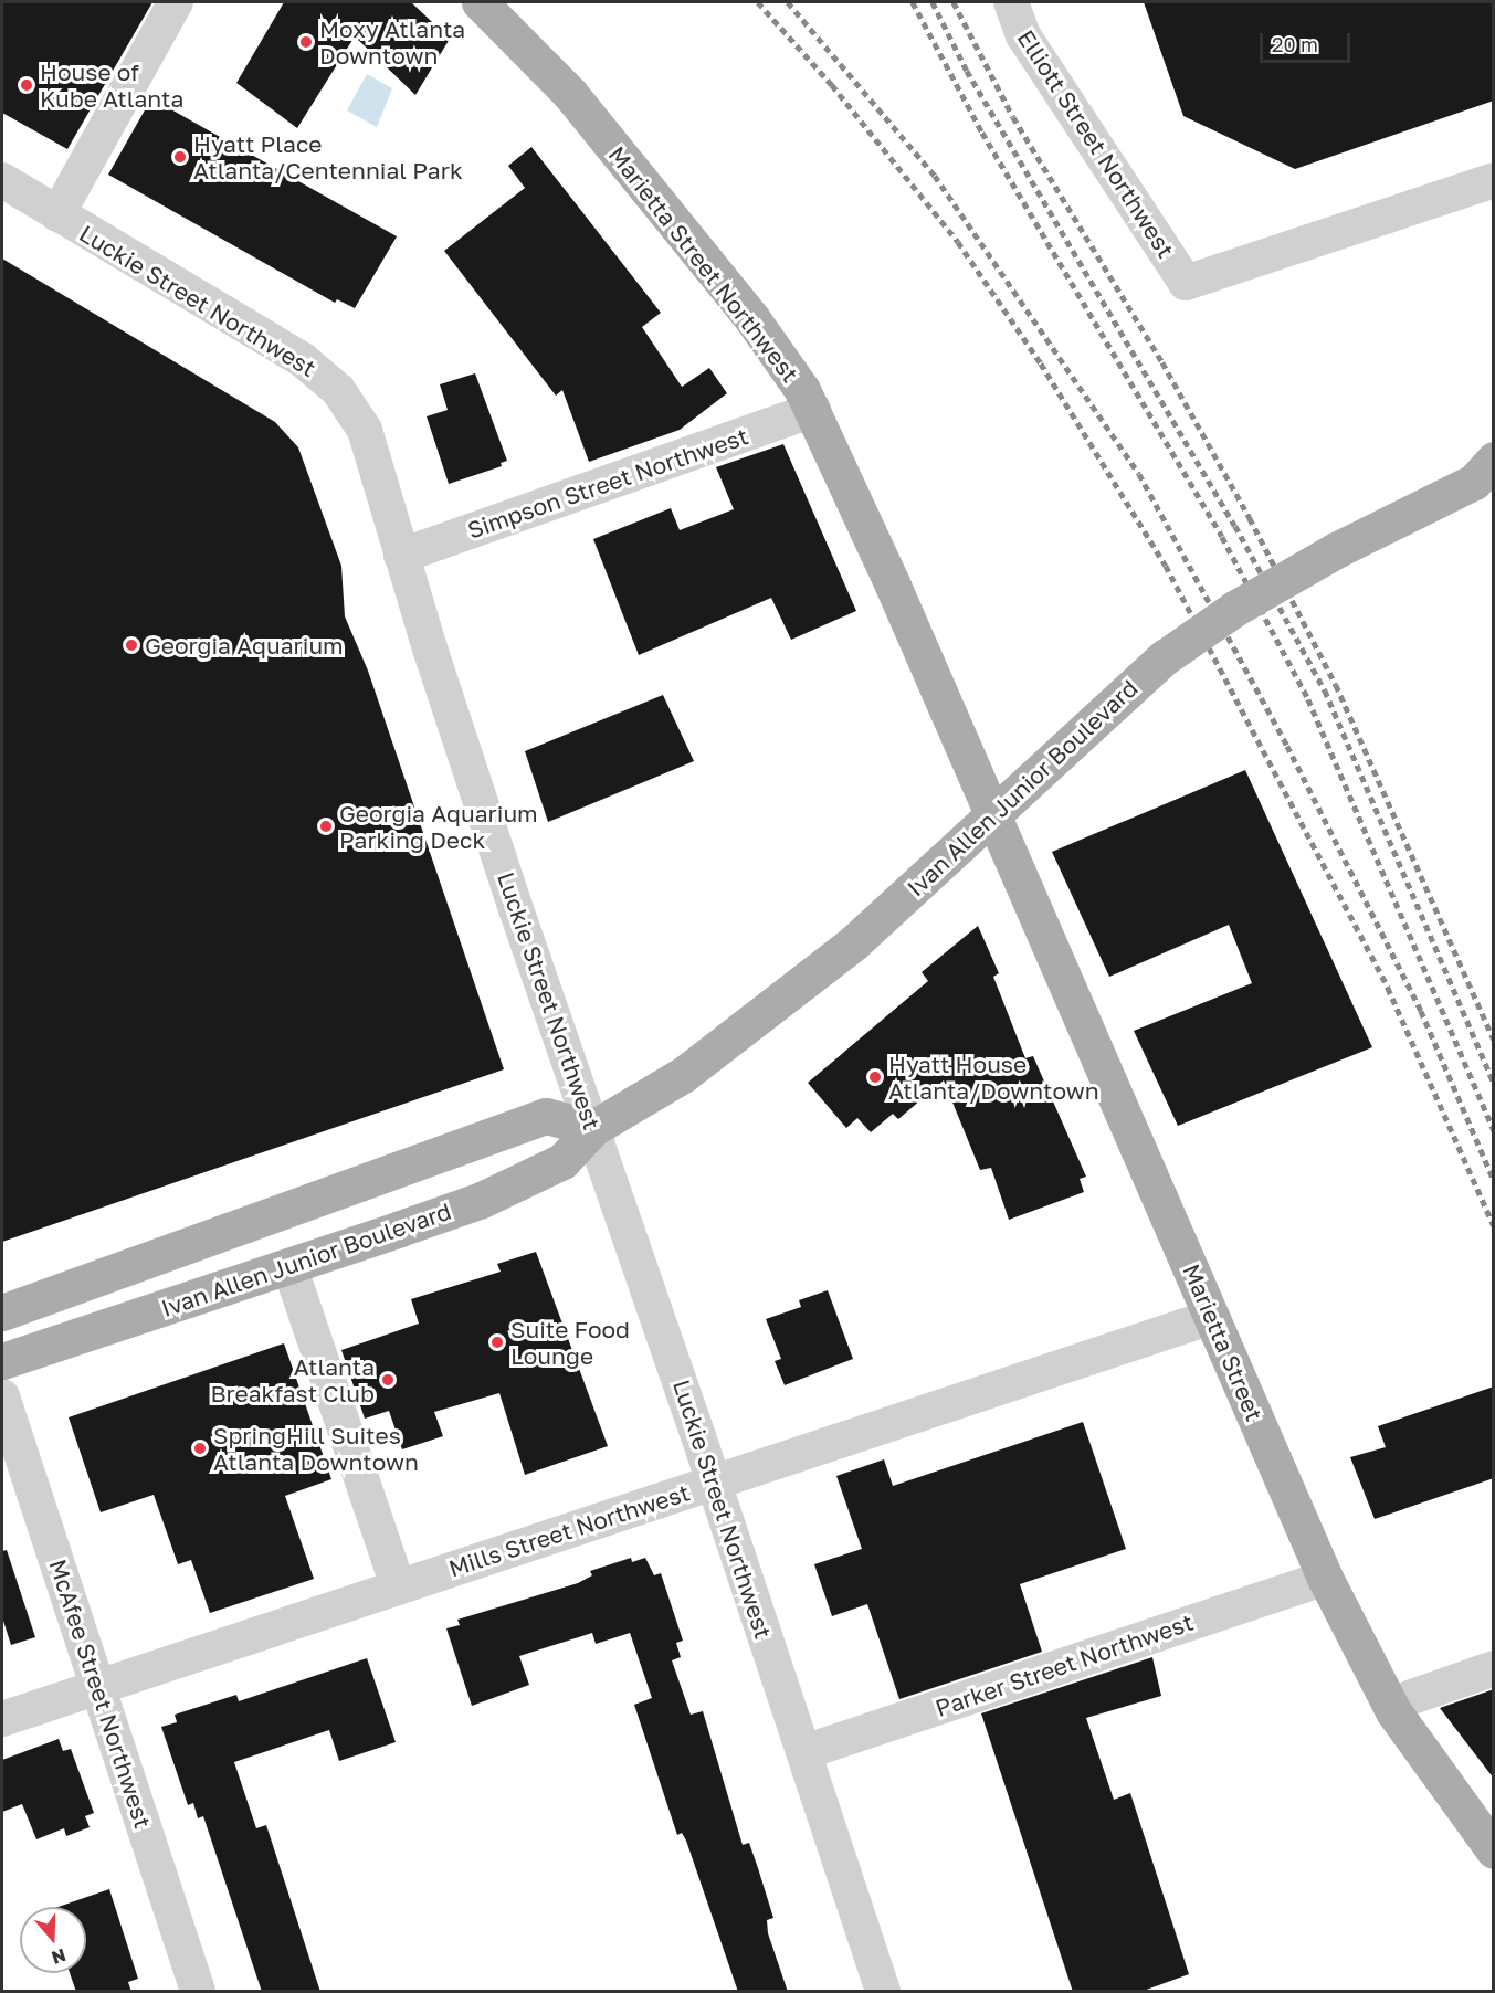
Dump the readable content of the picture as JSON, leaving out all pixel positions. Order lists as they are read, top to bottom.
{
  "streets": {
    "main road": ["Marietta Street Northwest", "Ivan Allen Junior Boulevard", "Marietta Street"],
    "street": [
      "Elliott Street Northwest",
      "Luckie Street Northwest",
      "Simpson Street Northwest",
      "Mills Street Northwest",
      "Parker Street Northwest",
      "McAfee Street Northwest"
    ]
  },
  "crossings": [
    ["Marietta Street Northwest", "Simpson Street Northwest"],
    ["Marietta Street Northwest", "Ivan Allen Junior Boulevard"],
    ["Marietta Street Northwest", "Marietta Street"],
    ["Luckie Street Northwest", "Simpson Street Northwest"],
    ["Luckie Street Northwest", "Ivan Allen Junior Boulevard"],
    ["Luckie Street Northwest", "Mills Street Northwest"],
    ["Luckie Street Northwest", "Parker Street Northwest"],
    ["Ivan Allen Junior Boulevard", "Marietta Street"],
    ["Marietta Street", "Mills Street Northwest"],
    ["Marietta Street", "Parker Street Northwest"],
    ["Mills Street Northwest", "McAfee Street Northwest"]
  ],
  "places": [
    "Moxy Atlanta Downtown",
    "House of Kube Atlanta",
    "Hyatt Place Atlanta/Centennial Park",
    "Georgia Aquarium",
    "Georgia Aquarium Parking Deck",
    "Hyatt House Atlanta/Downtown",
    "Suite Food Lounge",
    "Atlanta Breakfast Club",
    "SpringHill Suites Atlanta Downtown"
  ],
  "scale_bar": "20 m",
  "north": "bottom"
}
